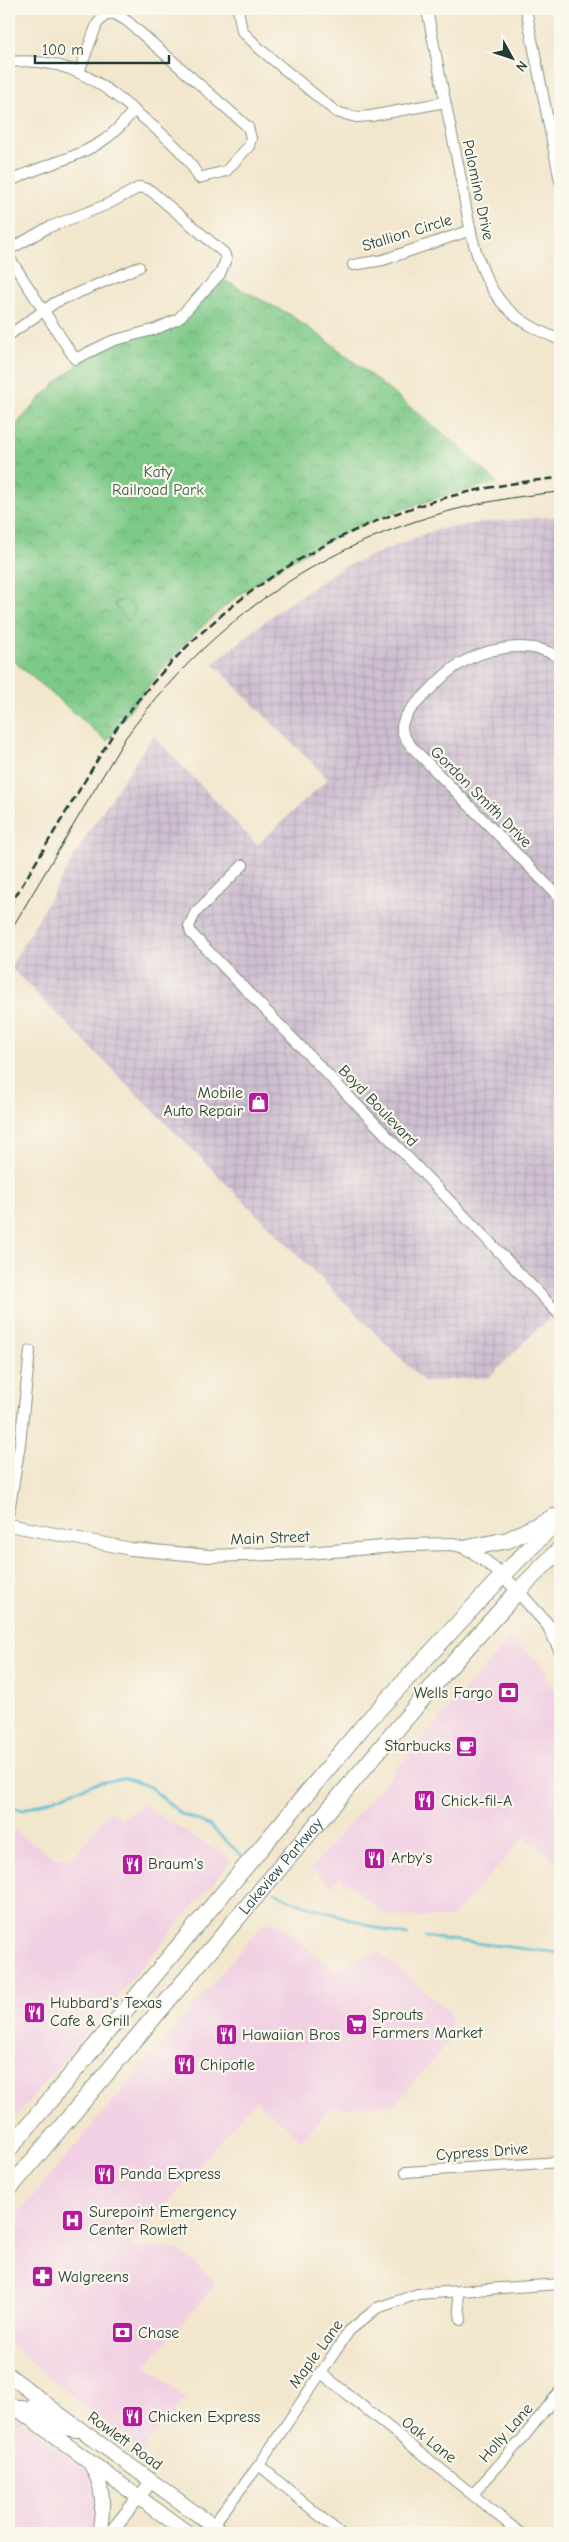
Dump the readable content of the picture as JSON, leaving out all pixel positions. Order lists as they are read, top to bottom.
{
  "streets": {
    "main road": ["Lakeview Parkway", "Rowlett Road"],
    "street": [
      "Palomino Drive",
      "Stallion Circle",
      "Gordon Smith Drive",
      "Boyd Boulevard",
      "Main Street",
      "Cypress Drive",
      "Maple Lane",
      "Holly Lane",
      "Oak Lane"
    ]
  },
  "crossings": [
    ["Palomino Drive", "Stallion Circle"],
    ["Main Street", "Lakeview Parkway"],
    ["Maple Lane", "Oak Lane"],
    ["Maple Lane", "Rowlett Road"],
    ["Holly Lane", "Oak Lane"]
  ],
  "parks": ["Katy Railroad Park"],
  "places": {
    "shop": ["Mobile Auto Repair"],
    "bank": ["Wells Fargo", "Chase"],
    "cafe": ["Starbucks"],
    "restaurant": [
      "Chick-fil-A",
      "Arby's",
      "Braum's",
      "Hubbard's Texas Cafe & Grill",
      "Hawaiian Bros",
      "Chipotle",
      "Panda Express",
      "Chicken Express"
    ],
    "supermarket": ["Sprouts Farmers Market"],
    "hospital": ["Surepoint Emergency Center Rowlett"],
    "pharmacy": ["Walgreens"]
  },
  "scale_bar": "100 m",
  "north": "bottom right"
}
